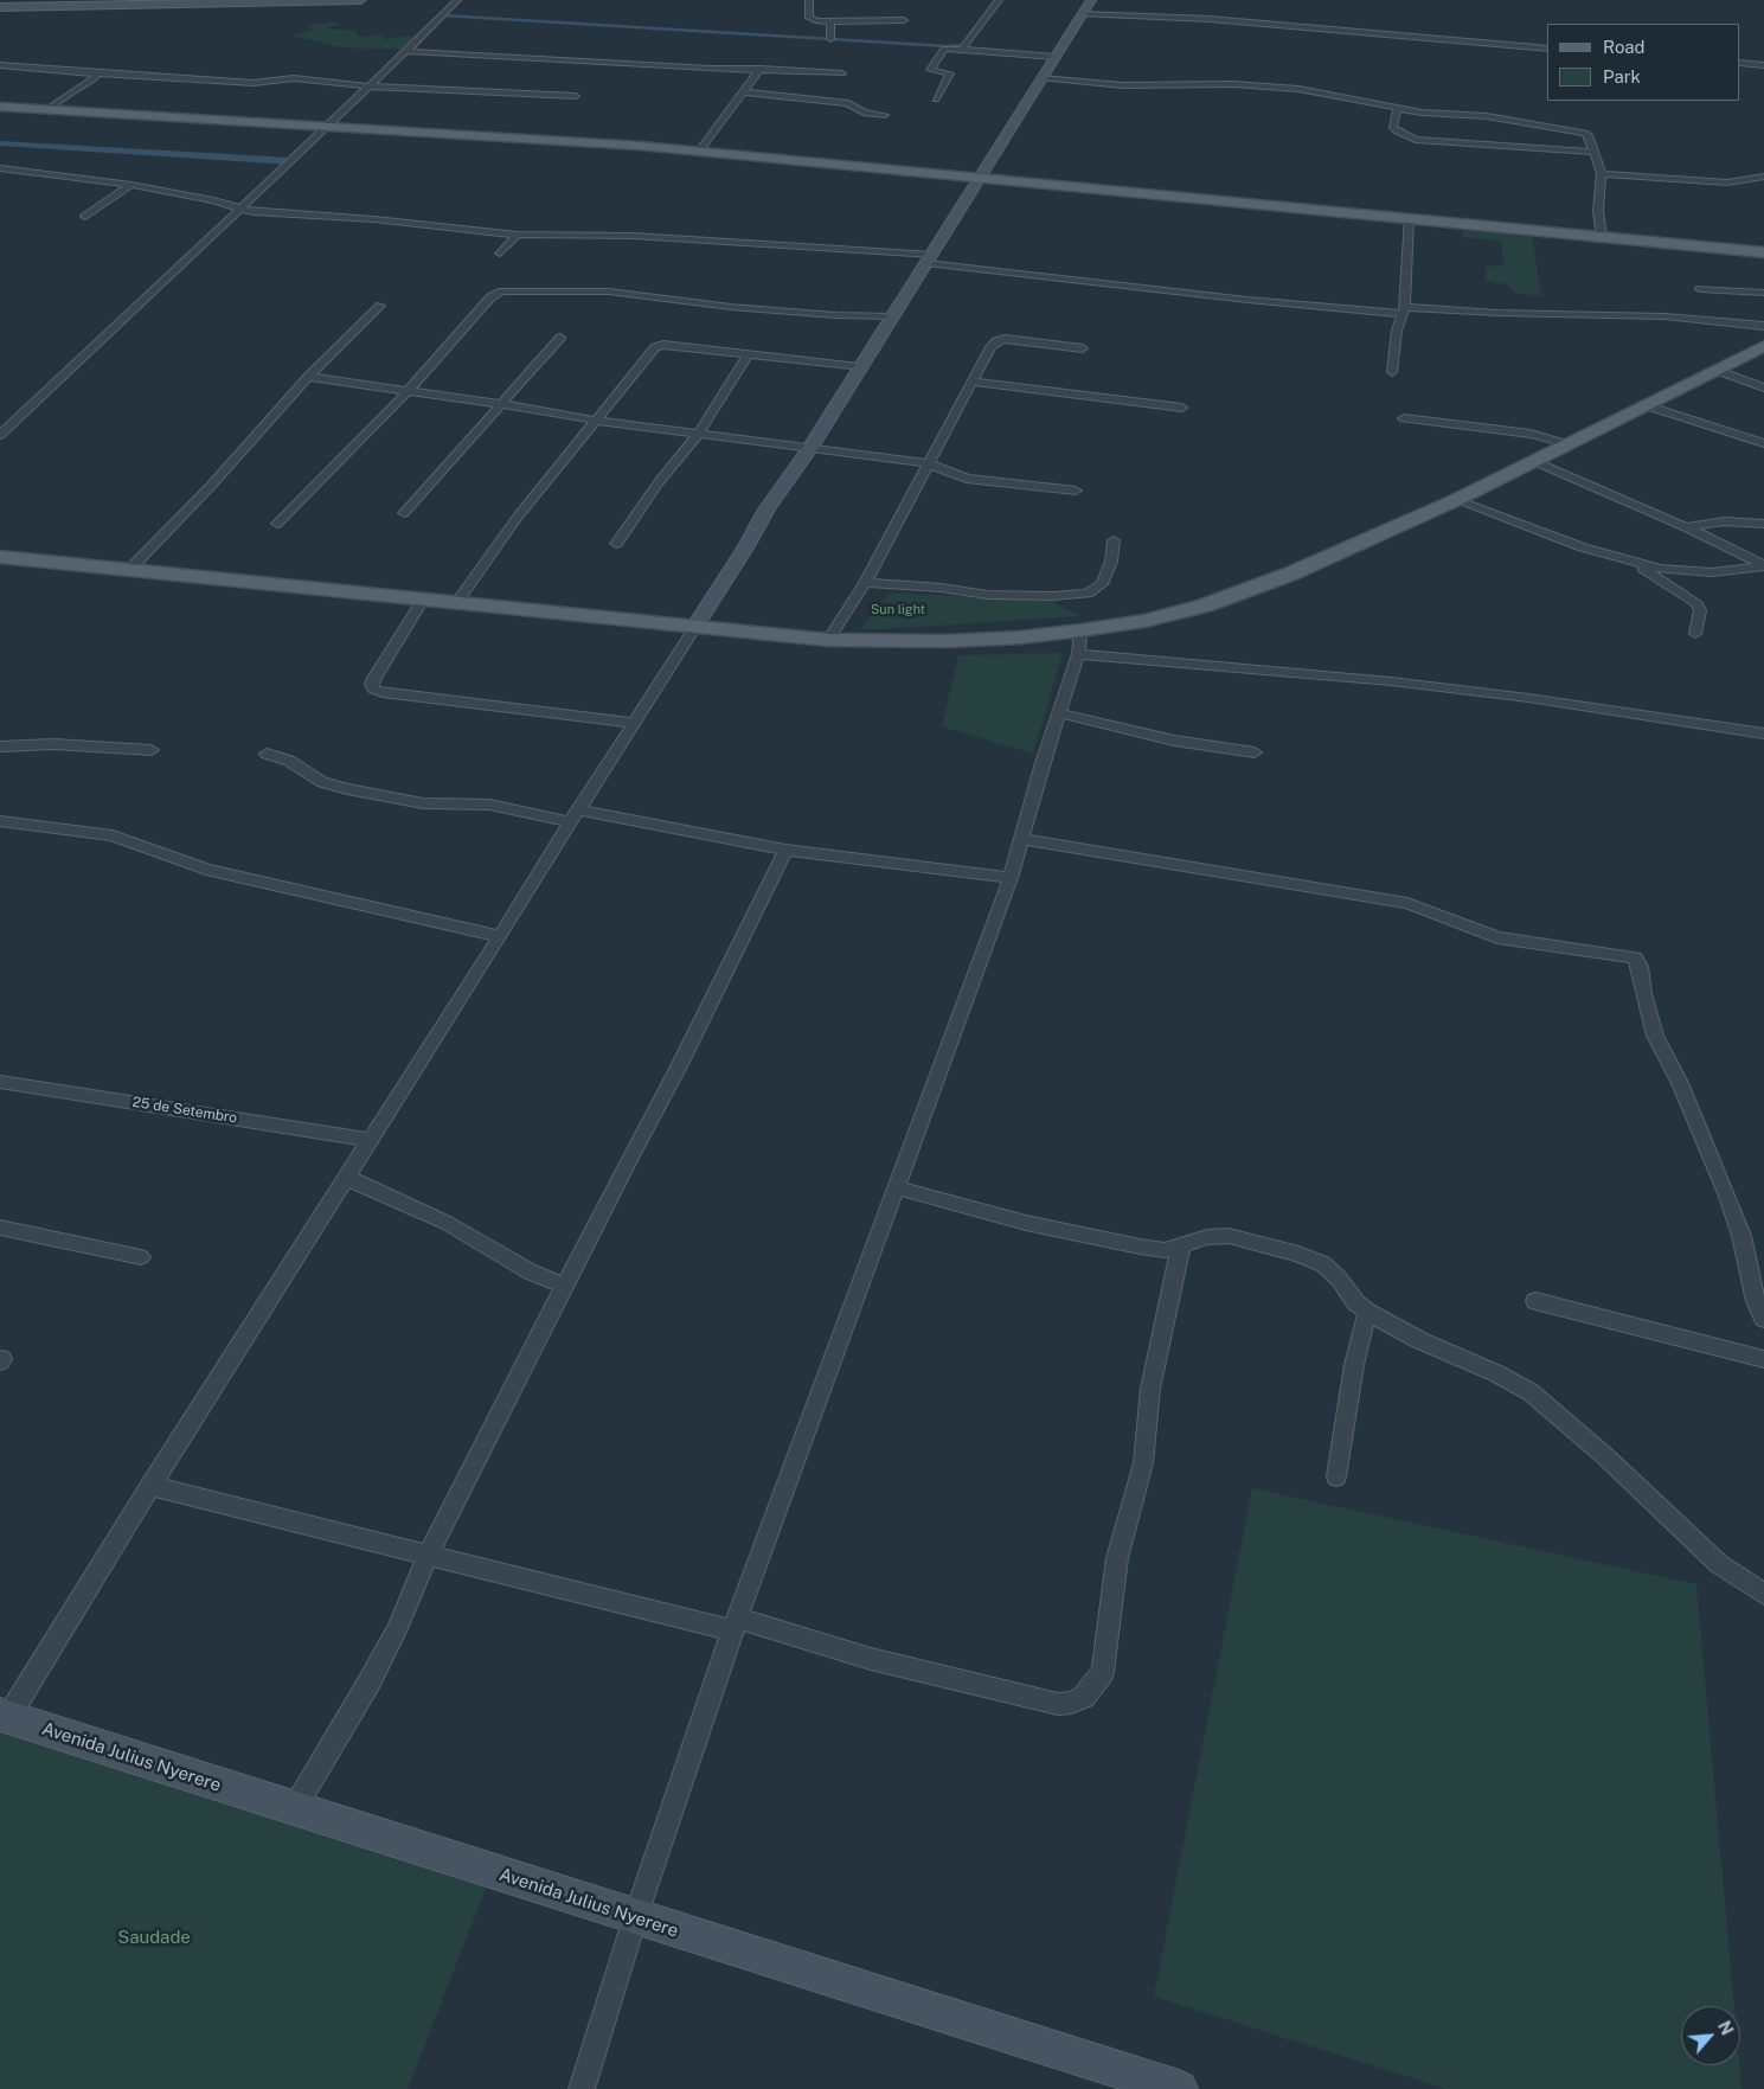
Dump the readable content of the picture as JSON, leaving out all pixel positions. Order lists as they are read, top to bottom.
{
  "streets": {
    "street": ["25 de Setembro", "Avenida Julius Nyerere"]
  },
  "parks": ["Sun light", "Saudade"],
  "legend": ["Road", "Park"],
  "north": "top right"
}
